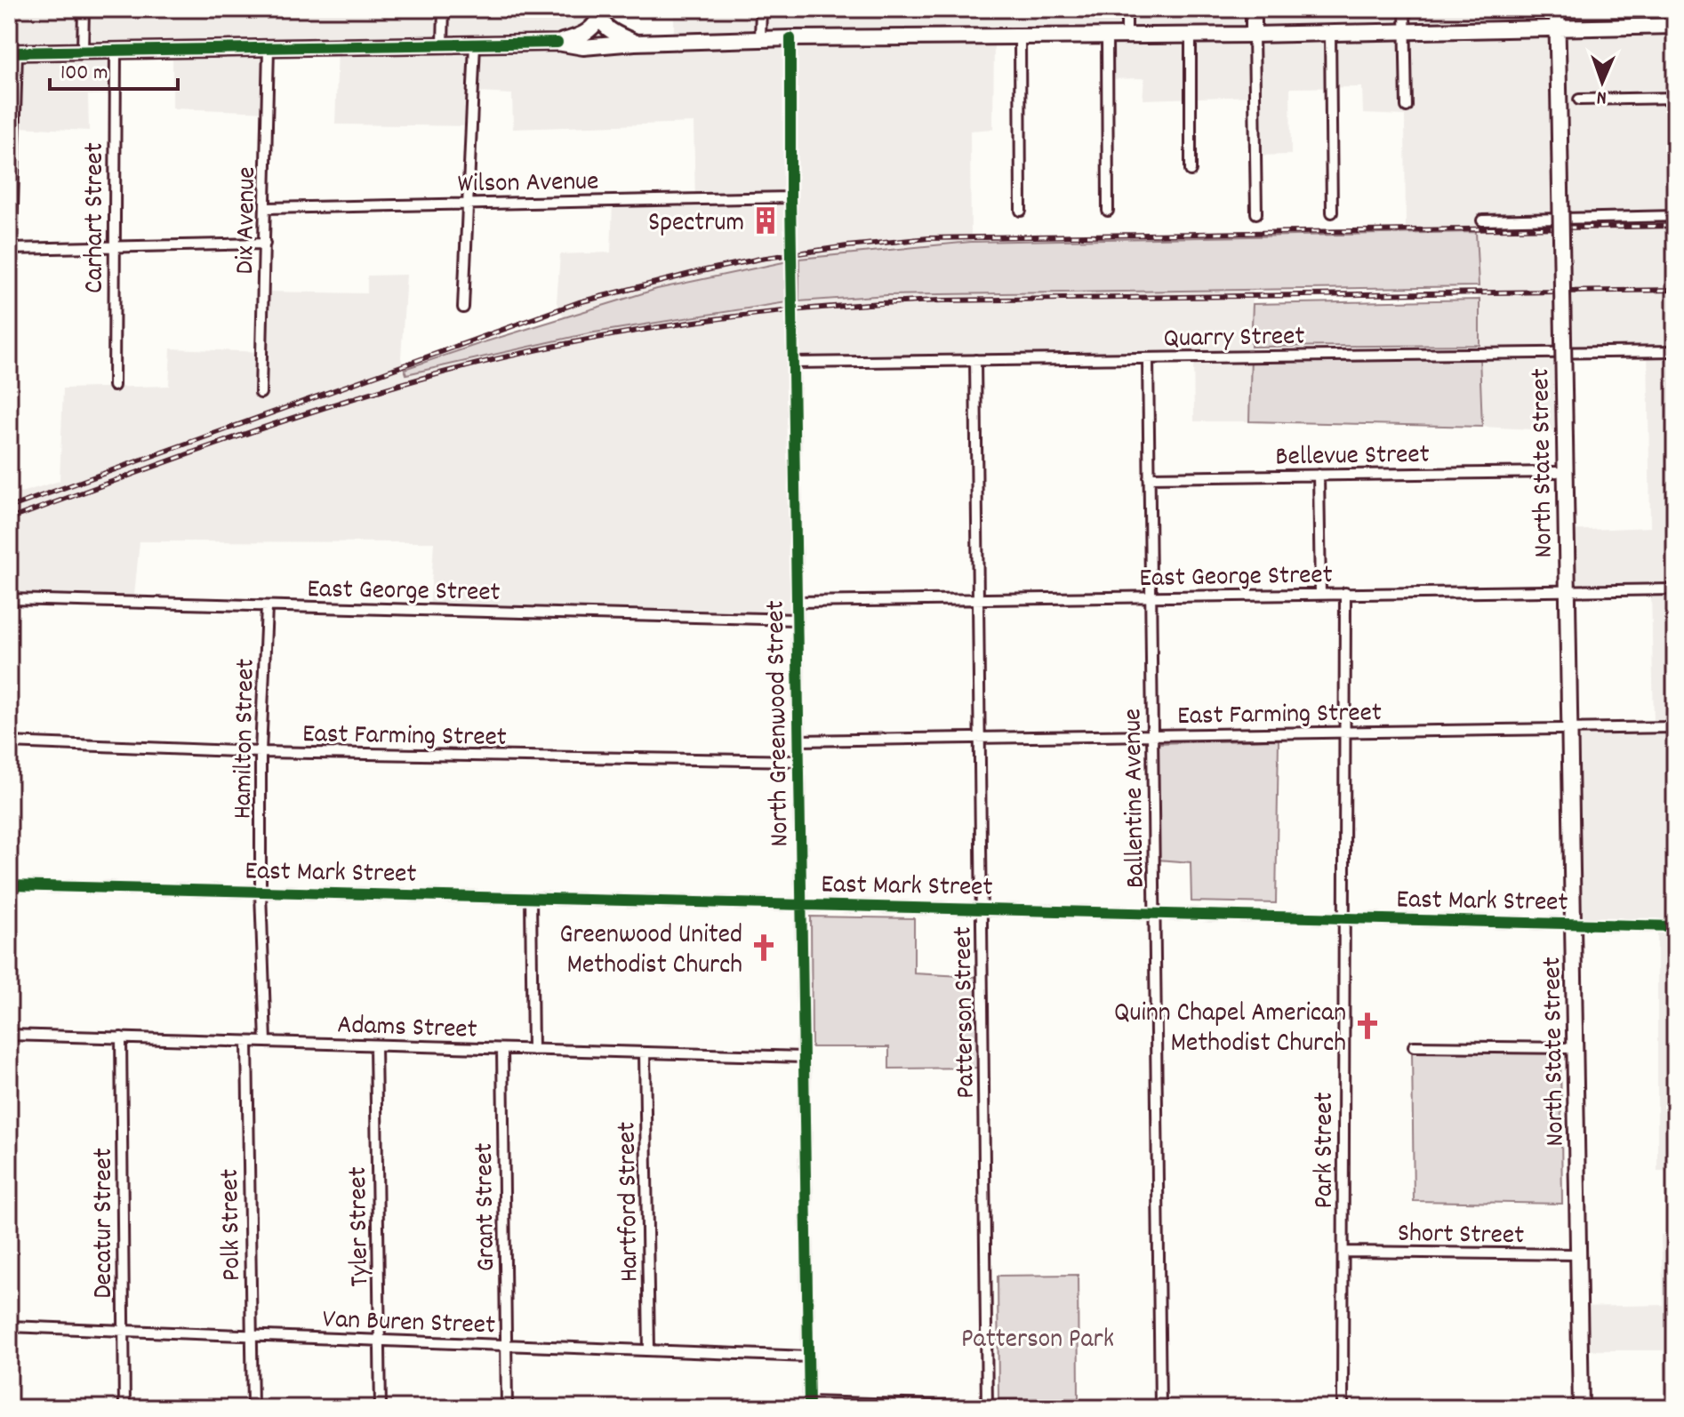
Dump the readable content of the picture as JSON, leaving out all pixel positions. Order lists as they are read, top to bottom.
{
  "streets": {
    "main road": ["North State Street"],
    "street": [
      "Wilson Avenue",
      "Carhart Street",
      "Dix Avenue",
      "Quarry Street",
      "Bellevue Street",
      "East George Street",
      "East Farming Street",
      "North Greenwood Street",
      "Hamilton Street",
      "Ballentine Avenue",
      "East Mark Street",
      "Patterson Street",
      "Adams Street",
      "Park Street",
      "Hartford Street",
      "Grant Street",
      "Decatur Street",
      "Polk Street",
      "Tyler Street",
      "Short Street",
      "Van Buren Street"
    ]
  },
  "crossings": [
    ["Wilson Avenue", "Dix Avenue"],
    ["Wilson Avenue", "North Greenwood Street"],
    ["Quarry Street", "North Greenwood Street"],
    ["Quarry Street", "Ballentine Avenue"],
    ["Quarry Street", "Patterson Street"],
    ["Bellevue Street", "Ballentine Avenue"],
    ["North State Street", "East George Street"],
    ["North State Street", "East Farming Street"],
    ["North State Street", "East Mark Street"],
    ["North State Street", "Short Street"],
    ["East George Street", "North Greenwood Street"],
    ["East George Street", "Hamilton Street"],
    ["East George Street", "Ballentine Avenue"],
    ["East George Street", "Patterson Street"],
    ["East George Street", "Park Street"],
    ["East Farming Street", "North Greenwood Street"],
    ["East Farming Street", "Hamilton Street"],
    ["East Farming Street", "Ballentine Avenue"],
    ["East Farming Street", "Patterson Street"],
    ["East Farming Street", "Park Street"],
    ["North Greenwood Street", "East Mark Street"],
    ["North Greenwood Street", "Adams Street"],
    ["North Greenwood Street", "Van Buren Street"],
    ["Hamilton Street", "East Mark Street"],
    ["Hamilton Street", "Adams Street"],
    ["Ballentine Avenue", "East Mark Street"],
    ["East Mark Street", "Patterson Street"],
    ["East Mark Street", "Park Street"],
    ["Adams Street", "Hartford Street"],
    ["Adams Street", "Grant Street"],
    ["Adams Street", "Decatur Street"],
    ["Adams Street", "Polk Street"],
    ["Adams Street", "Tyler Street"],
    ["Park Street", "Short Street"],
    ["Hartford Street", "Van Buren Street"],
    ["Grant Street", "Van Buren Street"],
    ["Decatur Street", "Van Buren Street"],
    ["Polk Street", "Van Buren Street"],
    ["Tyler Street", "Van Buren Street"]
  ],
  "parks": ["Patterson Park"],
  "places": {
    "building": ["Spectrum"],
    "church": ["Greenwood United Methodist Church", "Quinn Chapel American Methodist Church"]
  },
  "scale_bar": "100 m",
  "north": "bottom"
}
